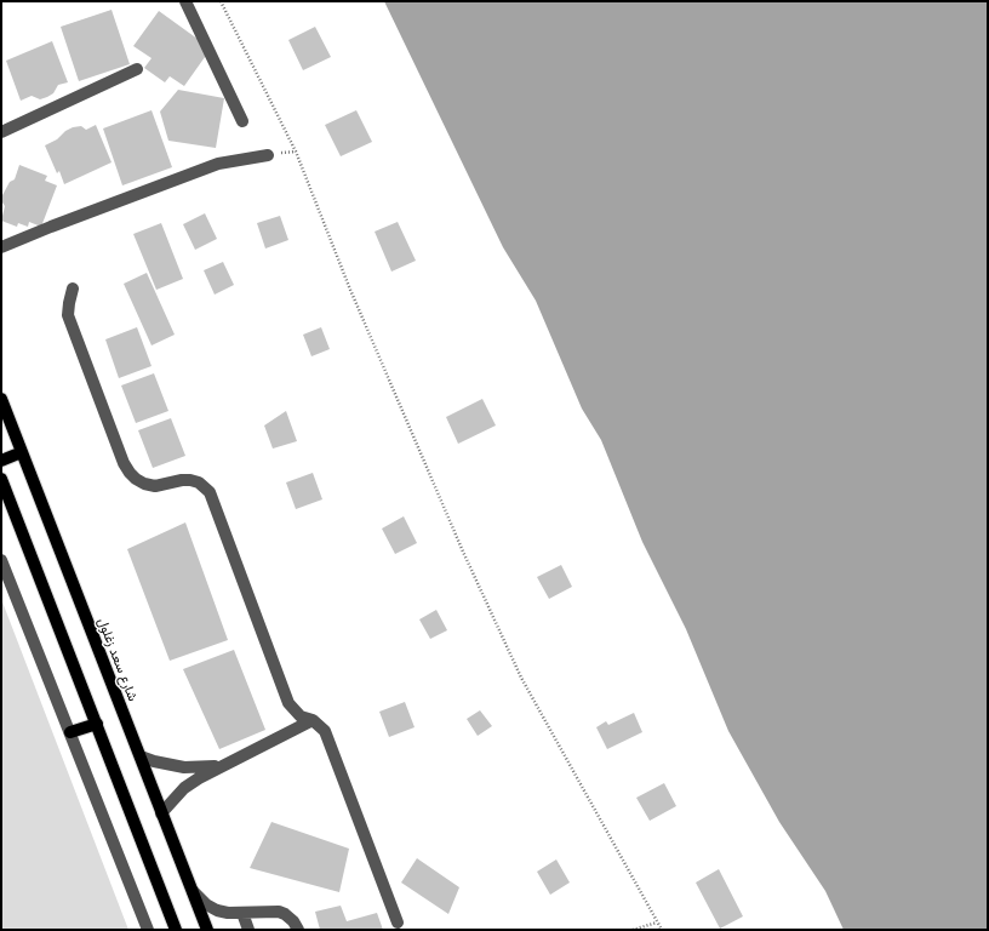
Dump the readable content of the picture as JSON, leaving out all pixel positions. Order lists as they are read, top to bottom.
{
  "streets": {
    "main road": ["شارع سعد زغلول"]
  }
}
